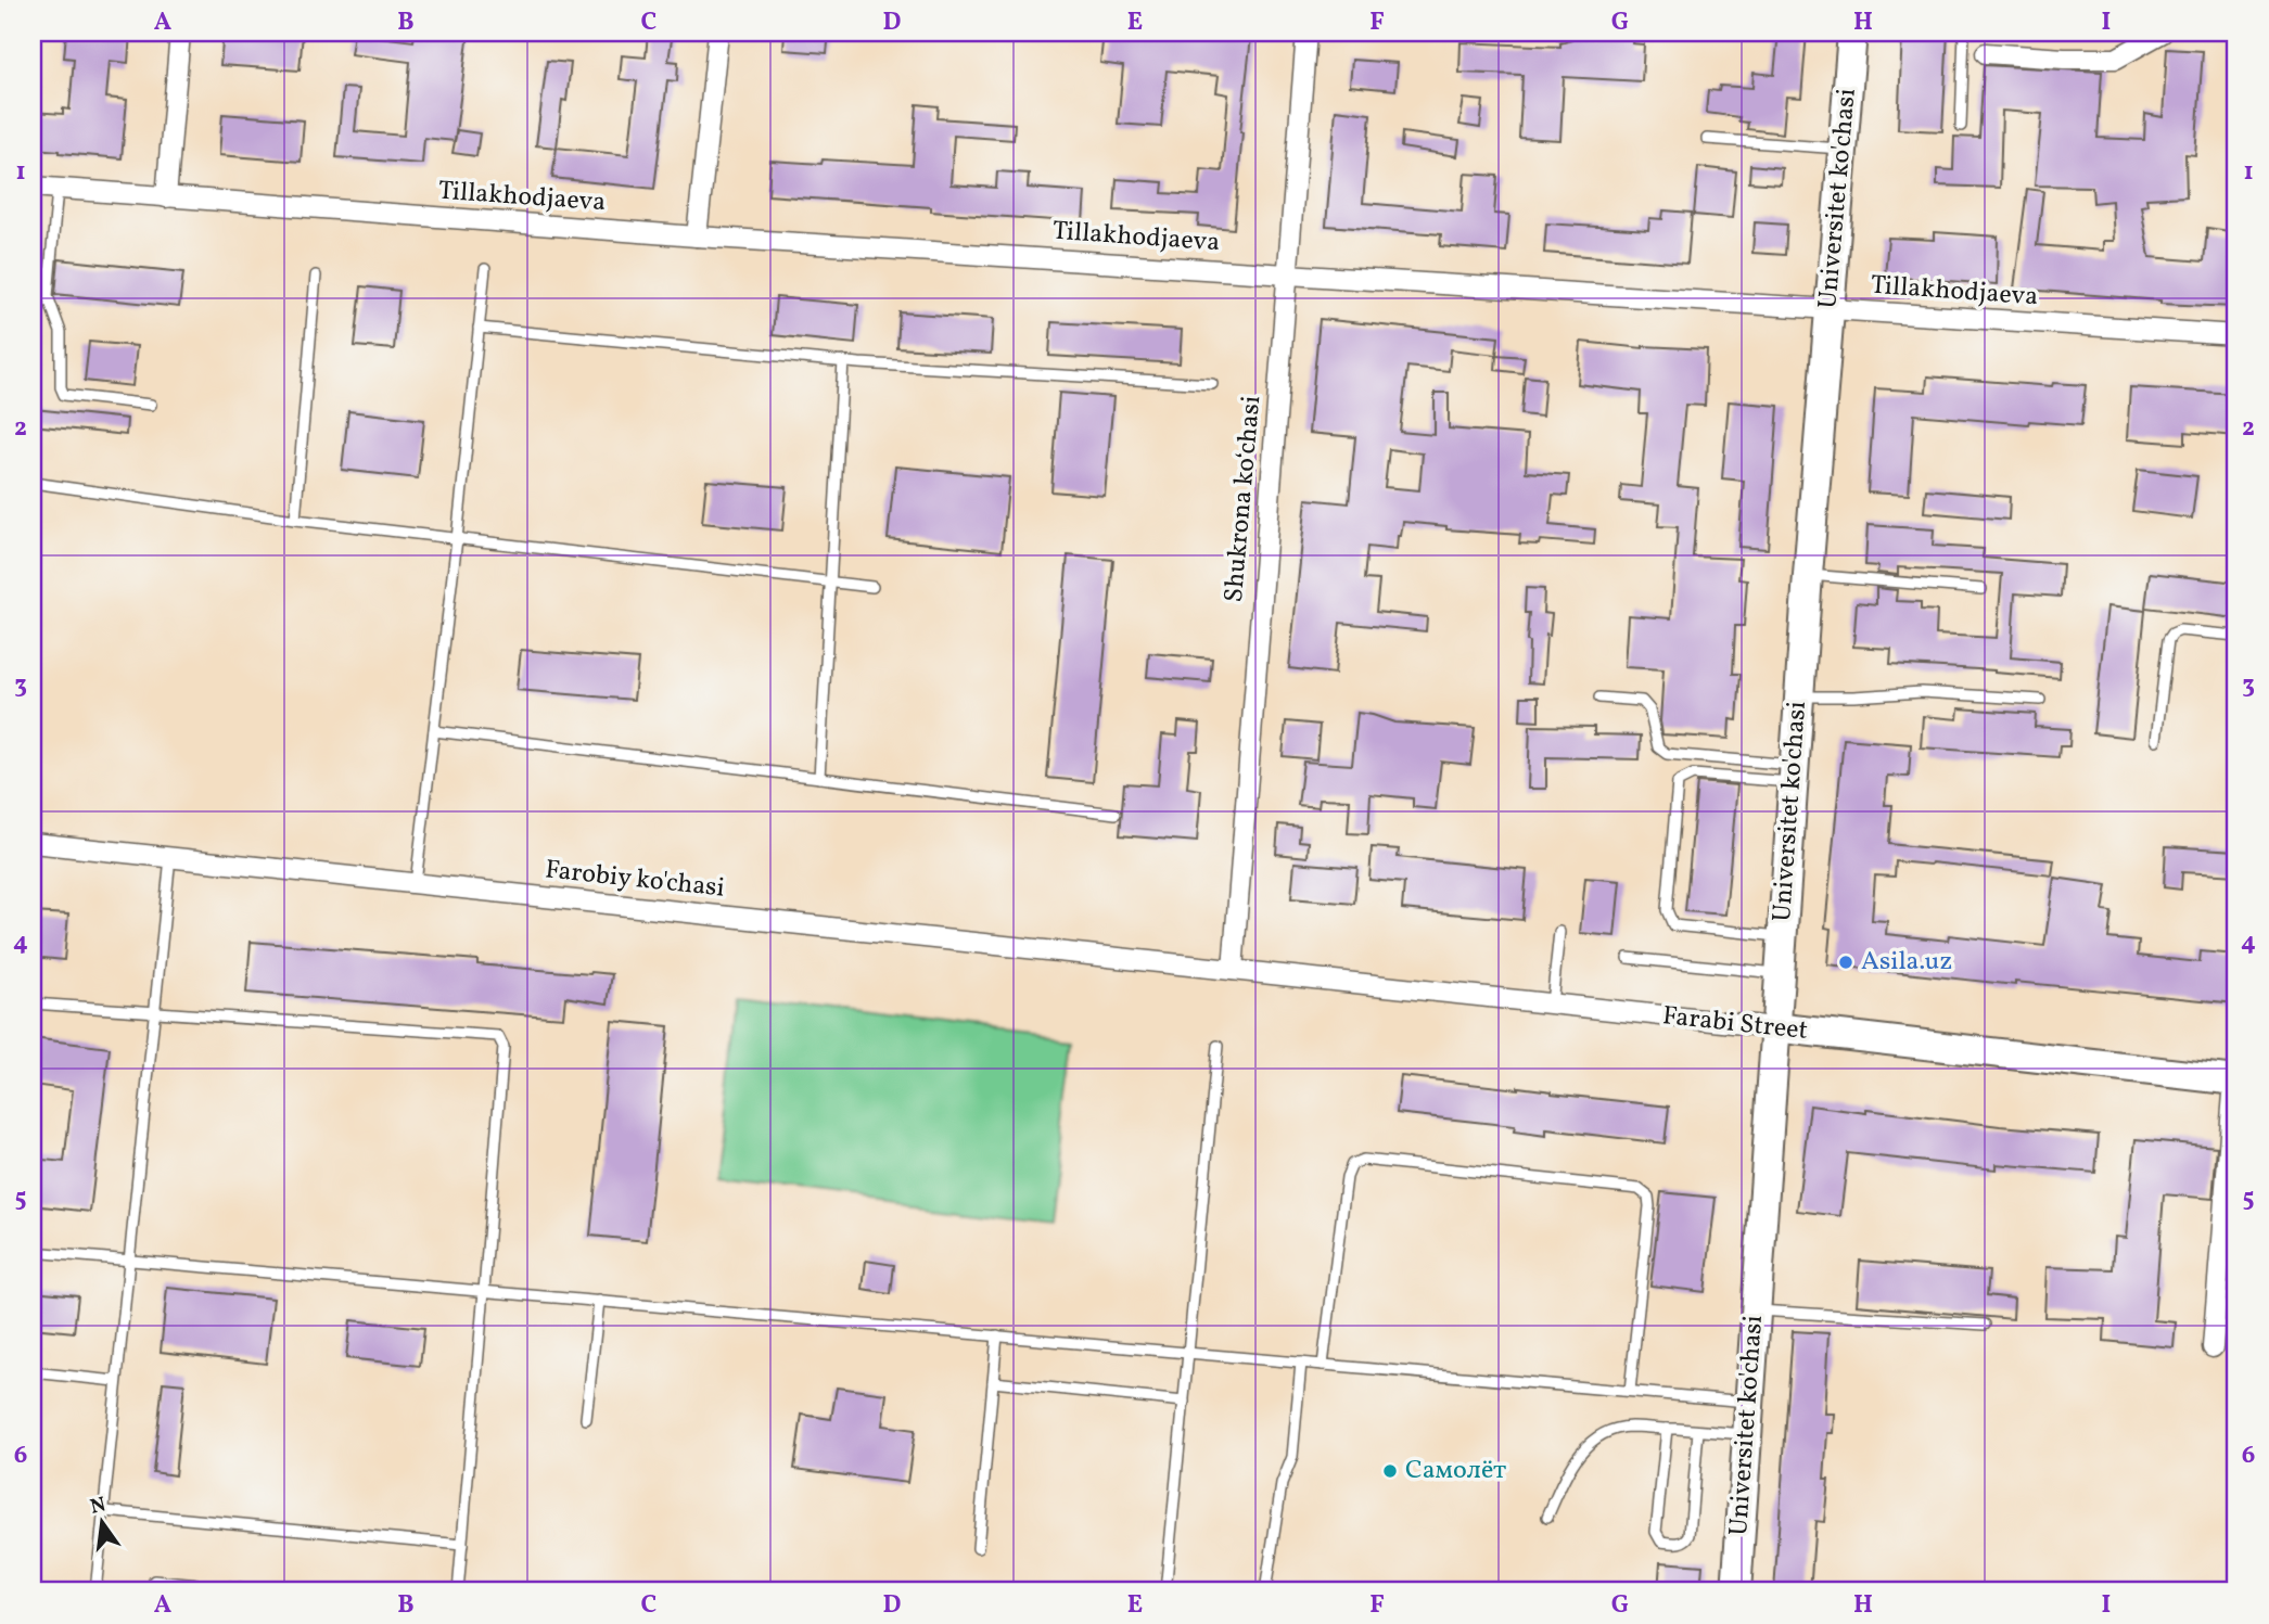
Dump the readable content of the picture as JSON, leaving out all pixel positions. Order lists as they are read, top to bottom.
{
  "streets": {
    "main road": ["Universitet ko'chasi", "Farabi Street"],
    "street": ["Tillakhodjaeva", "Shukrona koʻchasi", "Farobiy ko'chasi"]
  },
  "crossings": [
    ["Tillakhodjaeva", "Universitet ko'chasi"],
    ["Tillakhodjaeva", "Shukrona koʻchasi"],
    ["Universitet ko'chasi", "Farabi Street"],
    ["Shukrona koʻchasi", "Farobiy ko'chasi"],
    ["Shukrona koʻchasi", "Farabi Street"],
    ["Farobiy ko'chasi", "Farabi Street"]
  ],
  "places": ["Asila.uz", "Самолёт"],
  "north": "top",
  "grid": {
    "columns": [
      "A",
      "B",
      "C",
      "D",
      "E",
      "F",
      "G",
      "H",
      "I"
    ],
    "rows": [
      "1",
      "2",
      "3",
      "4",
      "5",
      "6"
    ]
  }
}
